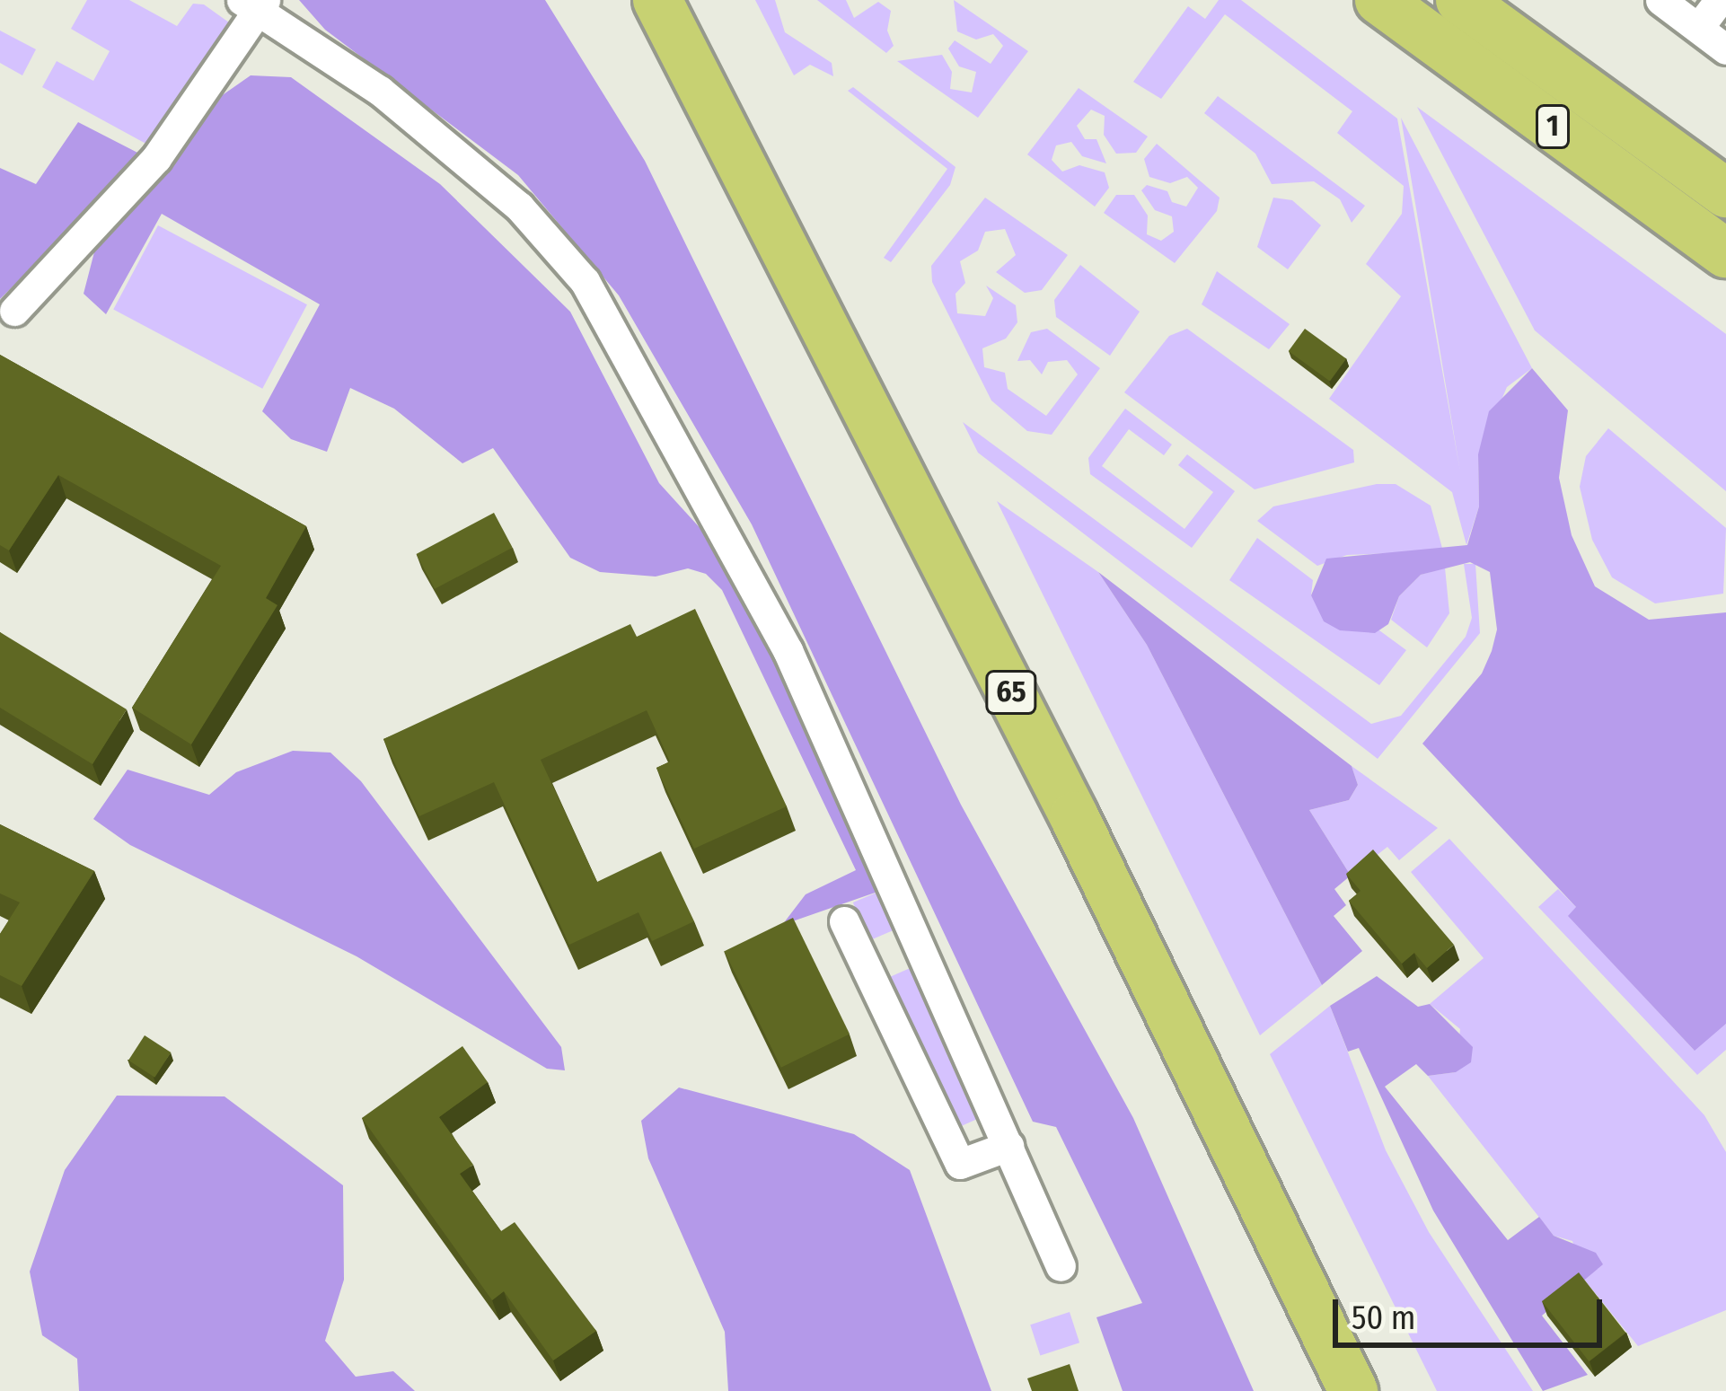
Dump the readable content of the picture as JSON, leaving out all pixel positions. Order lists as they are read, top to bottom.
{
  "streets": {
    "main road": ["1", "65"]
  },
  "scale_bar": "50 m"
}
